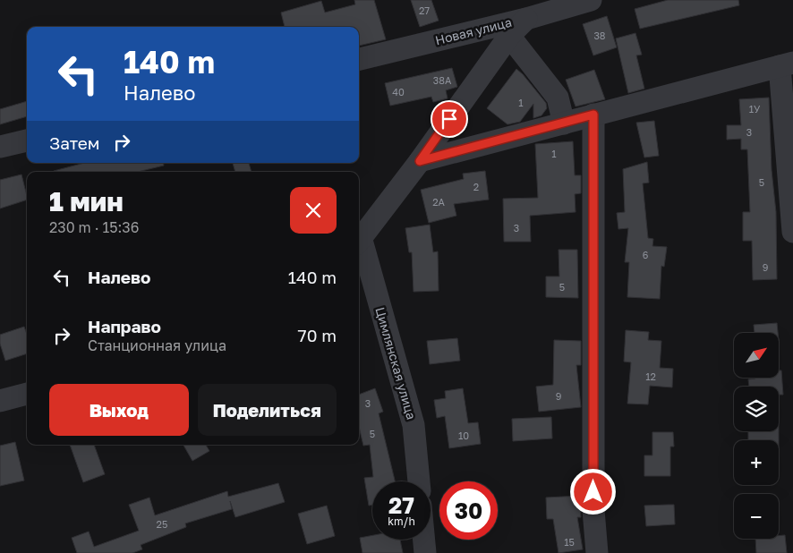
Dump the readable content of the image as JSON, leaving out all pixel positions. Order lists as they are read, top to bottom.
{
  "streets": {
    "street": ["Новая улица", "Цимлянская улица"]
  },
  "house_numbers": [
    "27",
    "38",
    "38А",
    "40",
    "1",
    "1У",
    "3",
    "1",
    "5",
    "2",
    "2А",
    "3",
    "6",
    "9",
    "5",
    "12",
    "9",
    "3",
    "5",
    "10",
    "25",
    "15"
  ],
  "north": "top right",
  "page": {
    "turn": ["140 m", "Налево"],
    "then": "Затем",
    "heading": ["1 мин", "230 m · 15:36"],
    "list": [
      {
        "name": "Налево",
        "value": "140 m"
      },
      {
        "name": "Направо",
        "note": "Станционная улица",
        "value": "70 m"
      }
    ],
    "map_buttons": ["+", "−"],
    "buttons": ["Выход", "Поделиться"],
    "speed": "27 km/h",
    "limit": "30"
  }
}
